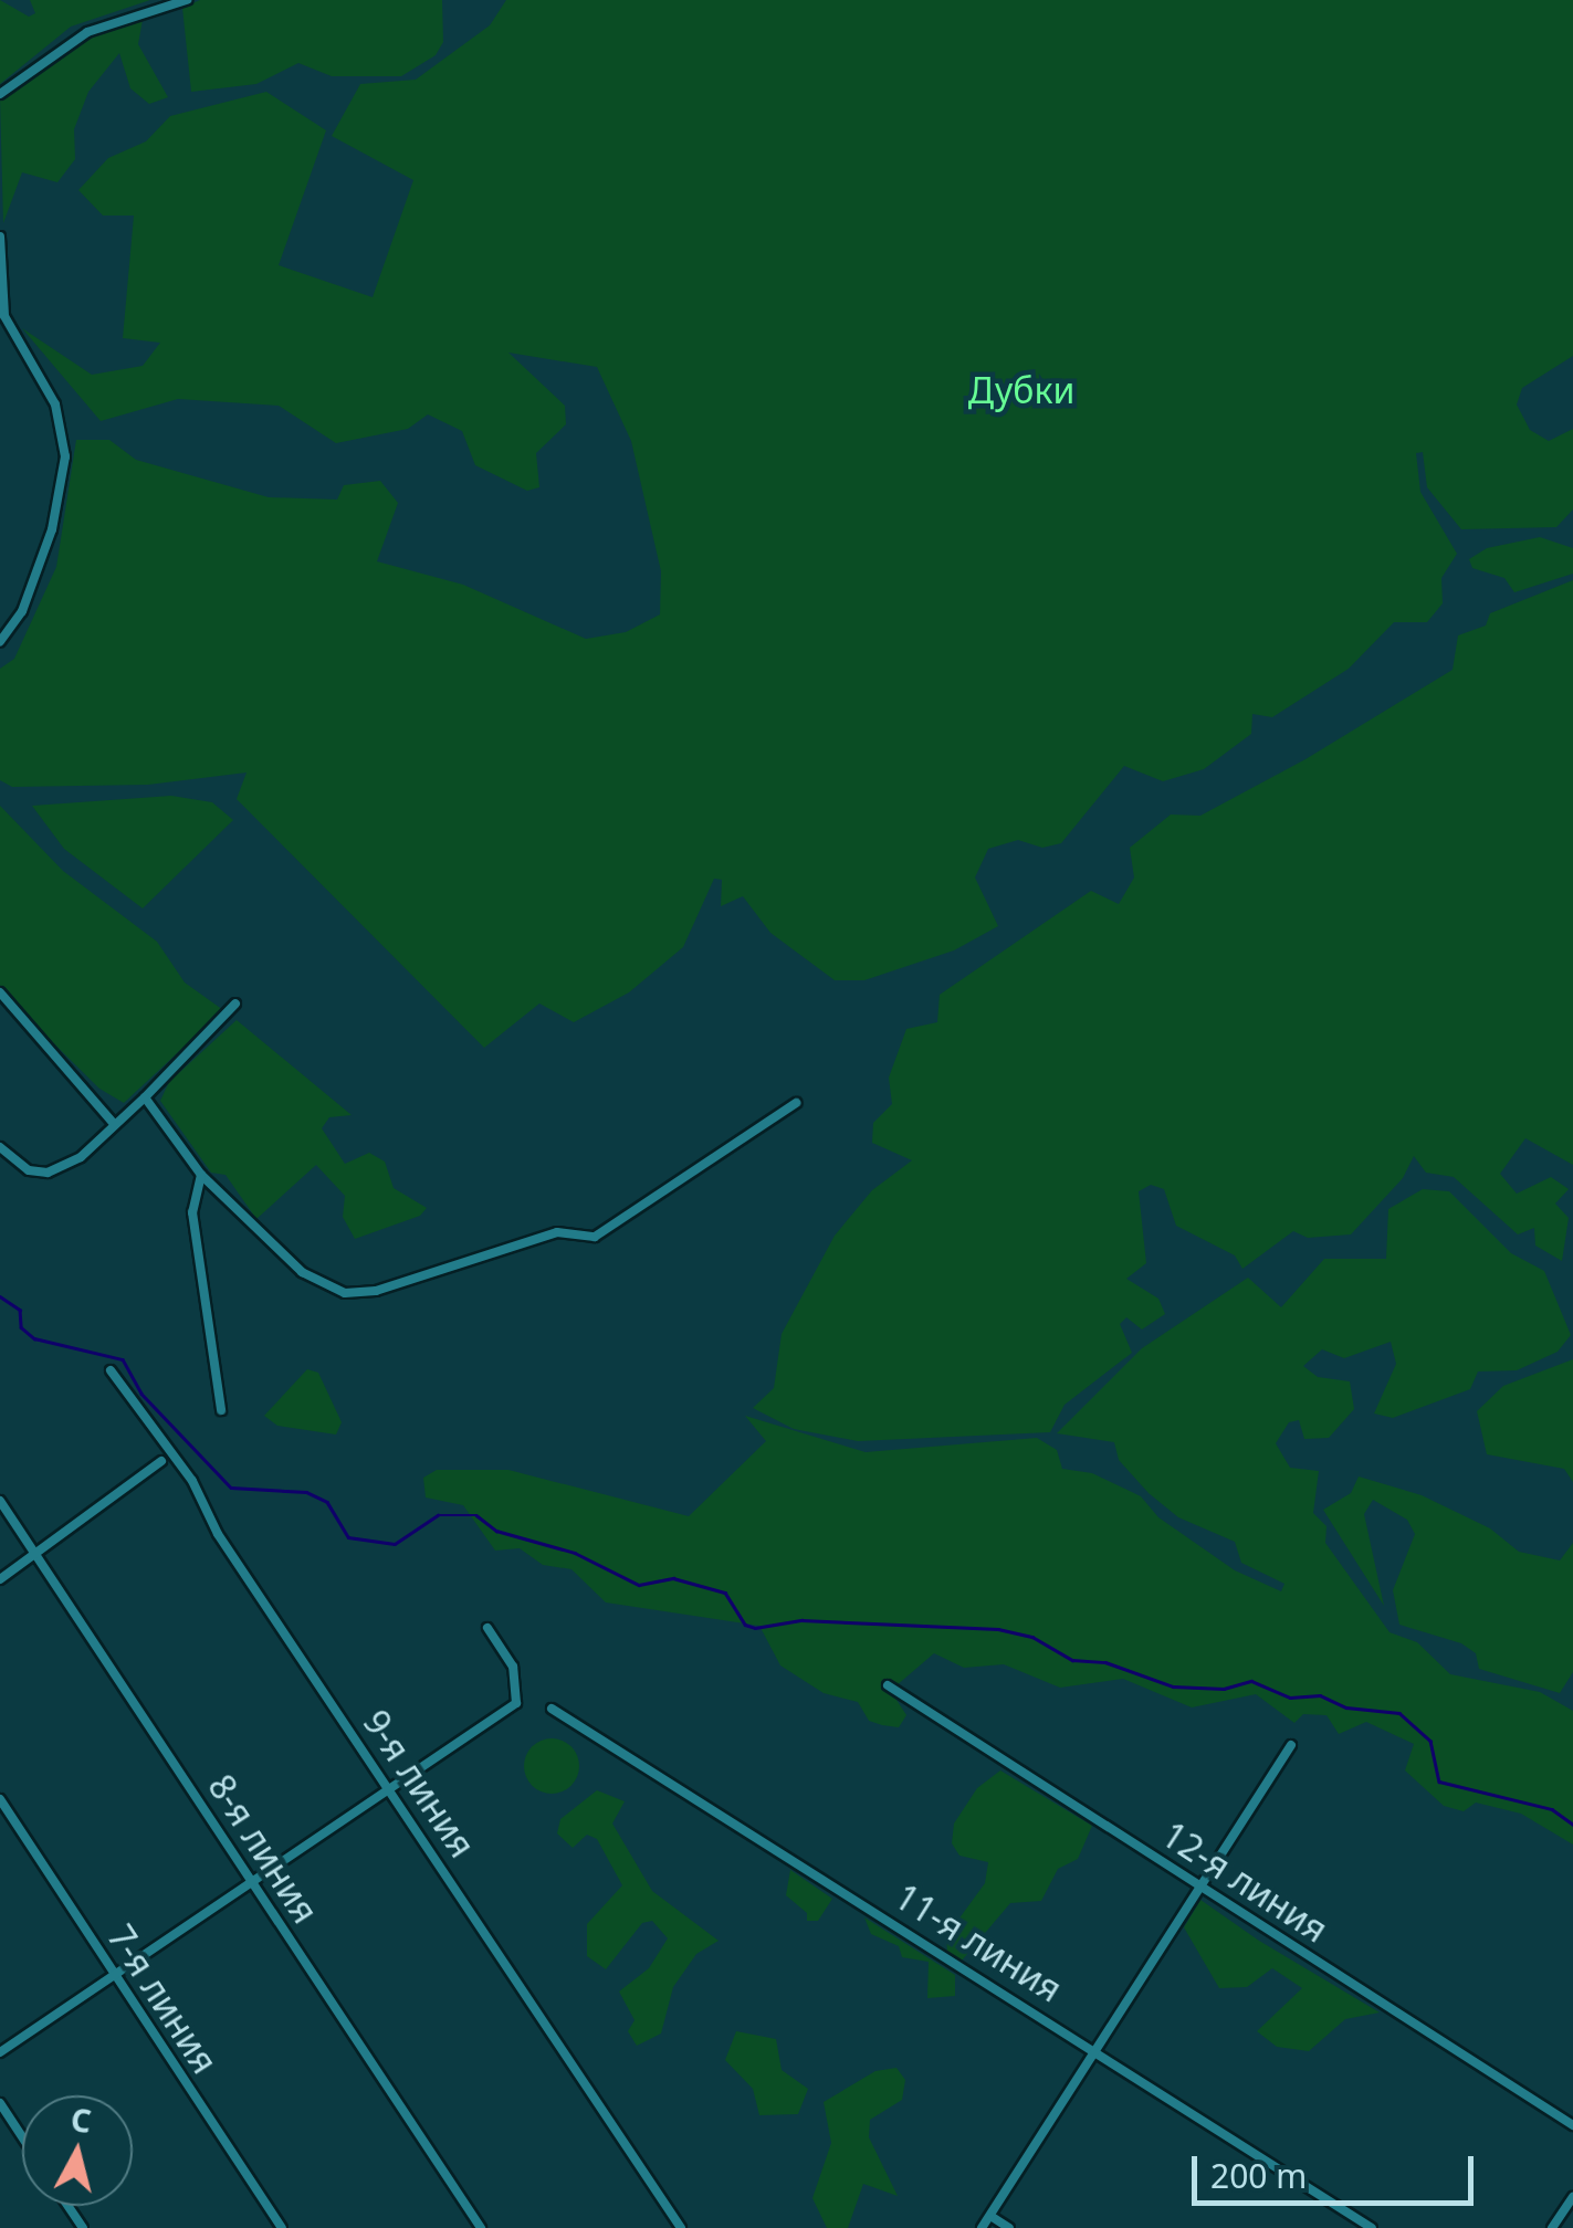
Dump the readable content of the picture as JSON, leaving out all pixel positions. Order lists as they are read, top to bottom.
{
  "streets": {
    "street": [
      "9-я линия",
      "8-я линия",
      "12-я линия",
      "11-я линия",
      "7-я линия"
    ]
  },
  "parks": ["Дубки"],
  "scale_bar": "200 m",
  "north": "top"
}
